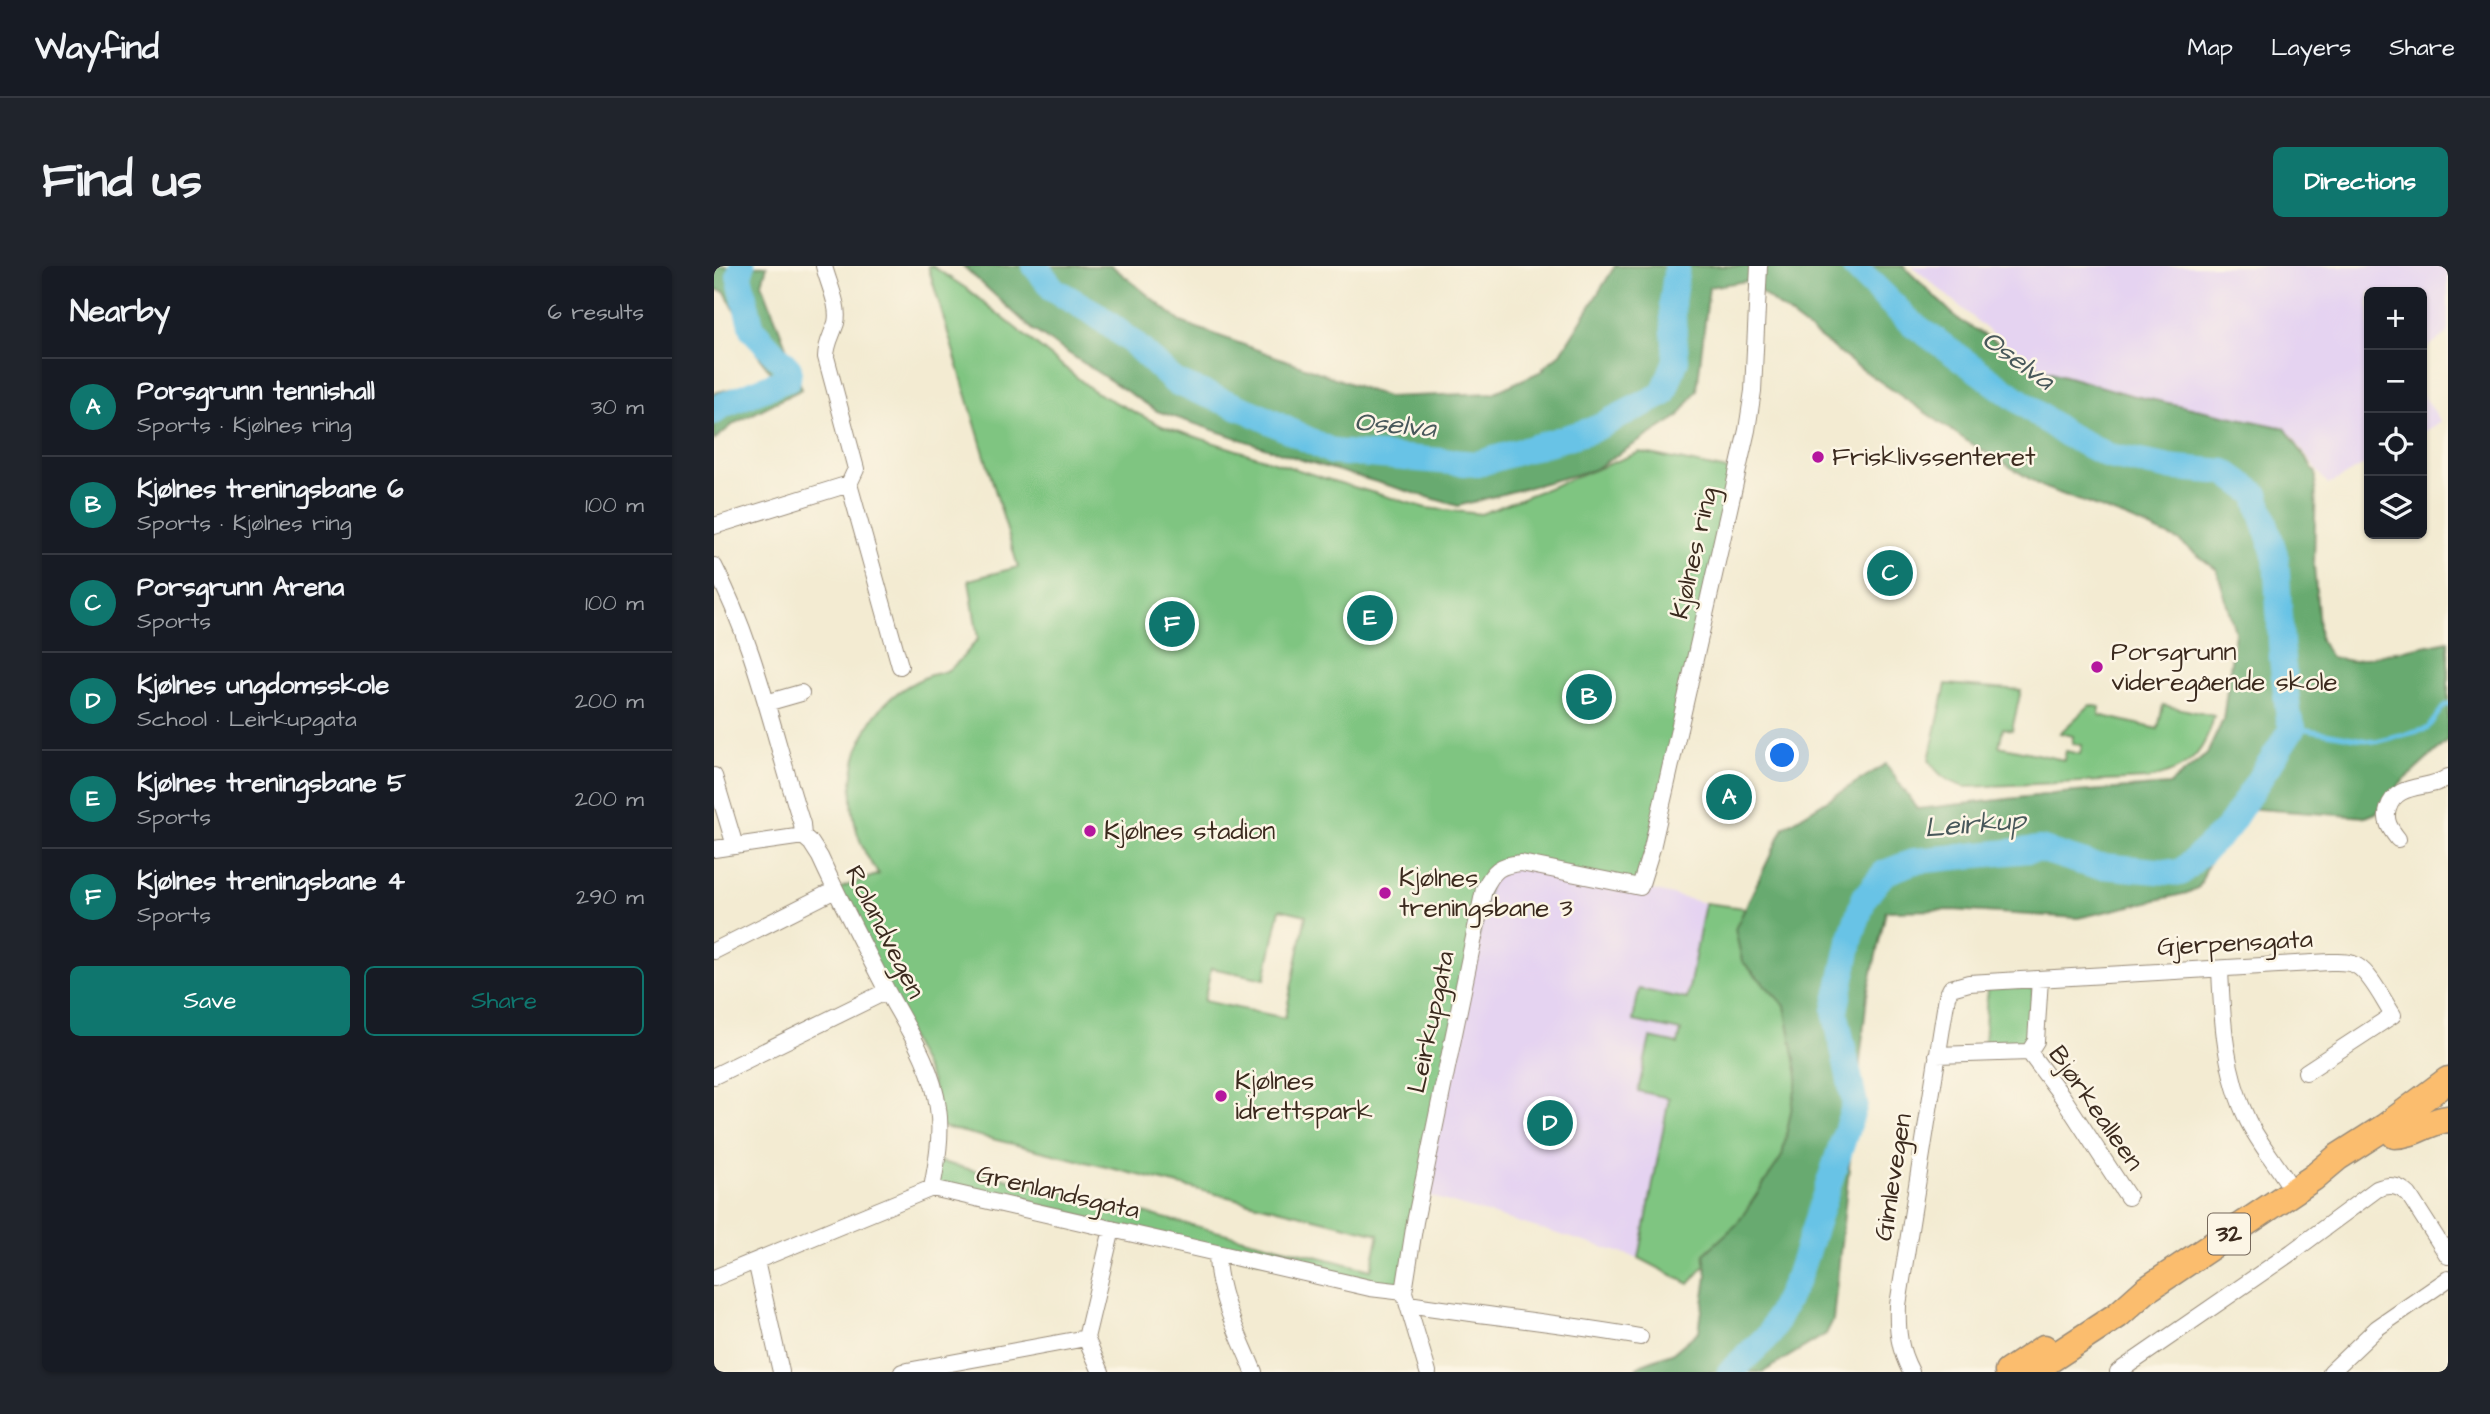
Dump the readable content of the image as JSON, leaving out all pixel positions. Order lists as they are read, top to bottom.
{
  "streets": {
    "main road": ["32"],
    "street": [
      "Kjølnes ring",
      "Rolandvegen",
      "Gjerpensgata",
      "Leirkupgata",
      "Bjørkealleen",
      "Gimlevegen",
      "Grenlandsgata"
    ]
  },
  "crossings": [
    ["Kjølnes ring", "Leirkupgata"],
    ["Rolandvegen", "Grenlandsgata"],
    ["Gjerpensgata", "Gimlevegen"],
    ["Leirkupgata", "Grenlandsgata"],
    ["Bjørkealleen", "Gimlevegen"]
  ],
  "water": ["Oselva", "Leirkup"],
  "places": [
    "Frisklivssenteret",
    "Porsgrunn videregående skole",
    "Kjølnes stadion",
    "Kjølnes treningsbane 3",
    "Kjølnes idrettspark"
  ],
  "page": {
    "header": "Wayfind",
    "nav": ["Map", "Layers", "Share"],
    "buttons": [
      "Directions",
      ["Save", "Share"]
    ],
    "title": "Find us",
    "heading": ["Nearby", "6 results"],
    "map_buttons": ["+", "−"],
    "list": [
      {
        "mark": "A",
        "name": "Porsgrunn tennishall",
        "note": "Sports · Kjølnes ring",
        "value": "30 m"
      },
      {
        "mark": "B",
        "name": "Kjølnes treningsbane 6",
        "note": "Sports · Kjølnes ring",
        "value": "100 m"
      },
      {
        "mark": "C",
        "name": "Porsgrunn Arena",
        "note": "Sports",
        "value": "100 m"
      },
      {
        "mark": "D",
        "name": "Kjølnes ungdomsskole",
        "note": "School · Leirkupgata",
        "value": "200 m"
      },
      {
        "mark": "E",
        "name": "Kjølnes treningsbane 5",
        "note": "Sports",
        "value": "200 m"
      },
      {
        "mark": "F",
        "name": "Kjølnes treningsbane 4",
        "note": "Sports",
        "value": "290 m"
      }
    ],
    "pins": [
      "C",
      "E",
      "F",
      "B",
      "A",
      "D"
    ]
  }
}
